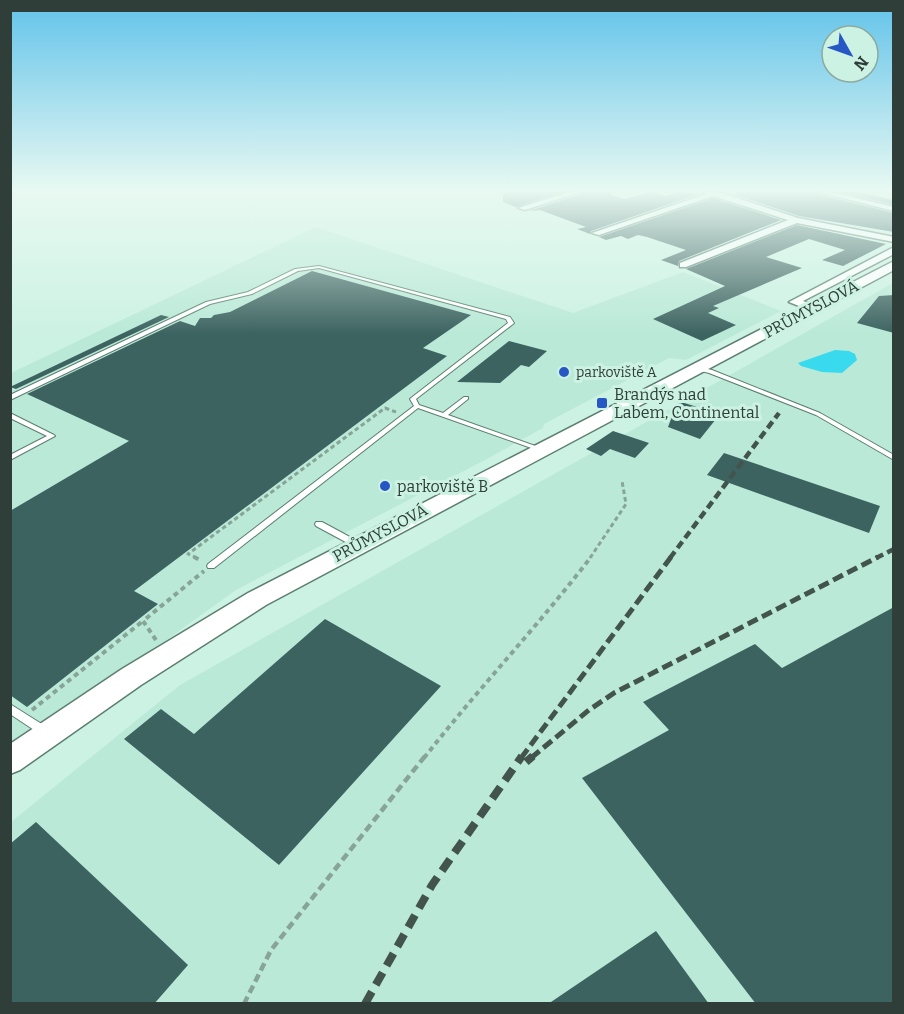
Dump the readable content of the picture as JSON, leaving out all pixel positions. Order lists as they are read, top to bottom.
{
  "streets": {
    "main road": ["PRŮMYSLOVÁ"]
  },
  "places": {
    "other": ["parkoviště A", "parkoviště B"],
    "transit": ["Brandýs nad Labem, Continental"]
  },
  "north": "bottom right"
}
